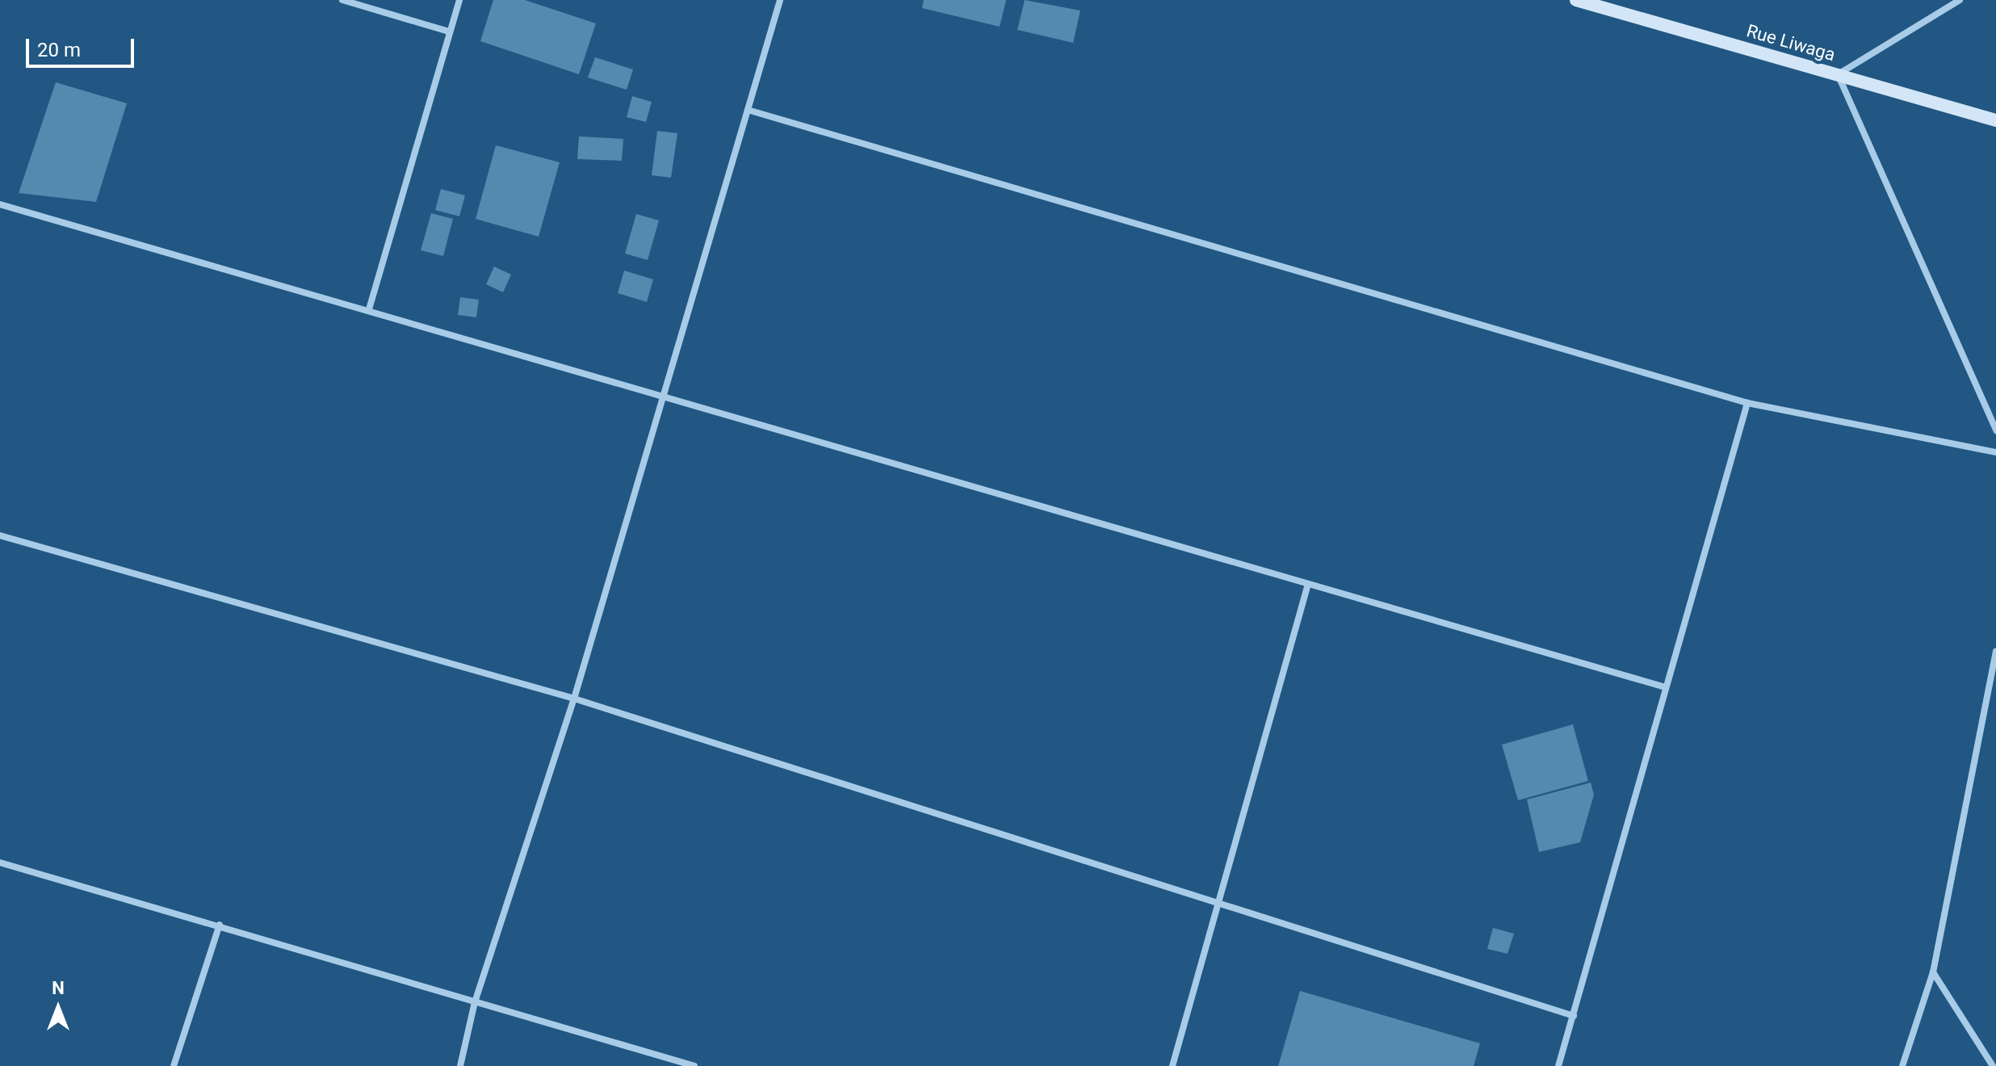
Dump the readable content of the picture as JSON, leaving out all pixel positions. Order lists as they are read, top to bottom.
{
  "streets": {
    "main road": ["Rue Liwaga"]
  },
  "scale_bar": "20 m",
  "north": "top"
}
